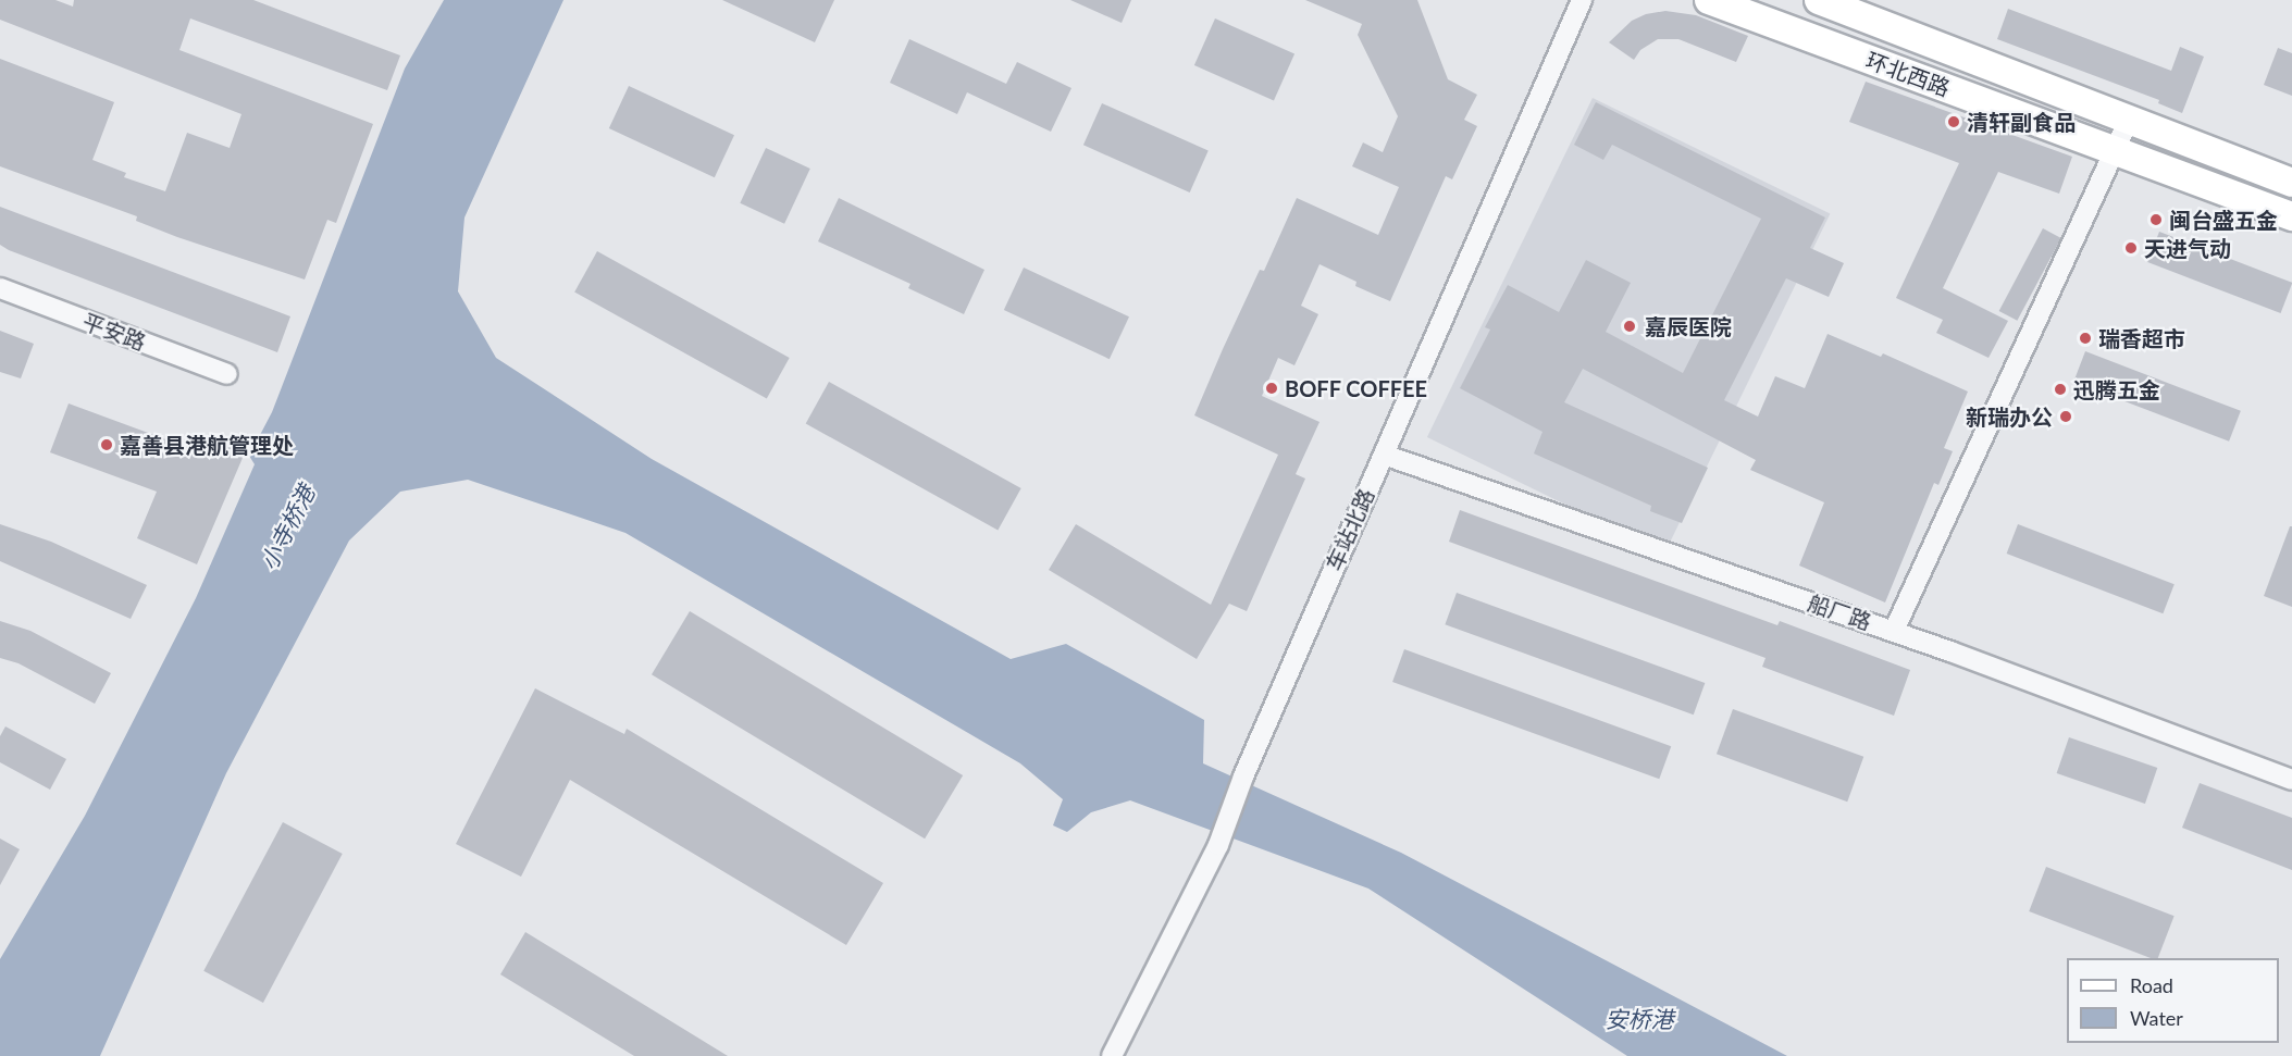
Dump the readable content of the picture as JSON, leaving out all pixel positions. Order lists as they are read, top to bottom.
{
  "streets": {
    "street": [
      "环北西路",
      "平安路",
      "车站北路",
      "船厂路"
    ]
  },
  "crossings": [
    ["车站北路", "船厂路"]
  ],
  "water": ["小寺桥港", "安桥港"],
  "places": [
    "清轩副食品",
    "闽台盛五金",
    "天进气动",
    "嘉辰医院",
    "瑞香超市",
    "BOFF COFFEE",
    "迅腾五金",
    "新瑞办公",
    "嘉善县港航管理处"
  ],
  "legend": ["Road", "Water"]
}
